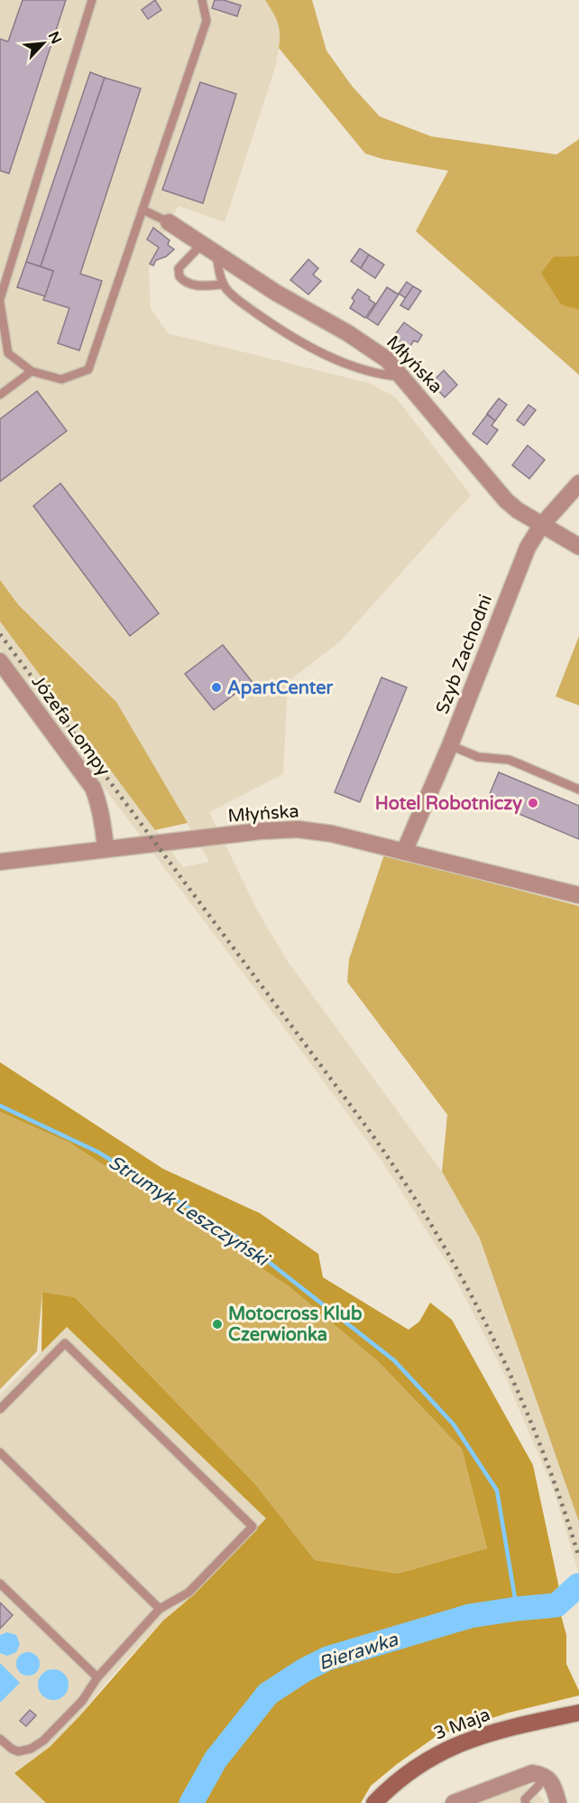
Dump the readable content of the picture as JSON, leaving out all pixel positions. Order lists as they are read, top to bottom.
{
  "streets": {
    "main road": ["3 Maja"],
    "street": ["Młyńska", "Szyb Zachodni", "Józefa Lompy"]
  },
  "crossings": [
    ["Młyńska", "Szyb Zachodni"],
    ["Młyńska", "Józefa Lompy"]
  ],
  "water": ["Strumyk Leszczyński", "Bierawka"],
  "places": ["ApartCenter", "Hotel Robotniczy", "Motocross Klub Czerwionka"],
  "north": "top right"
}
